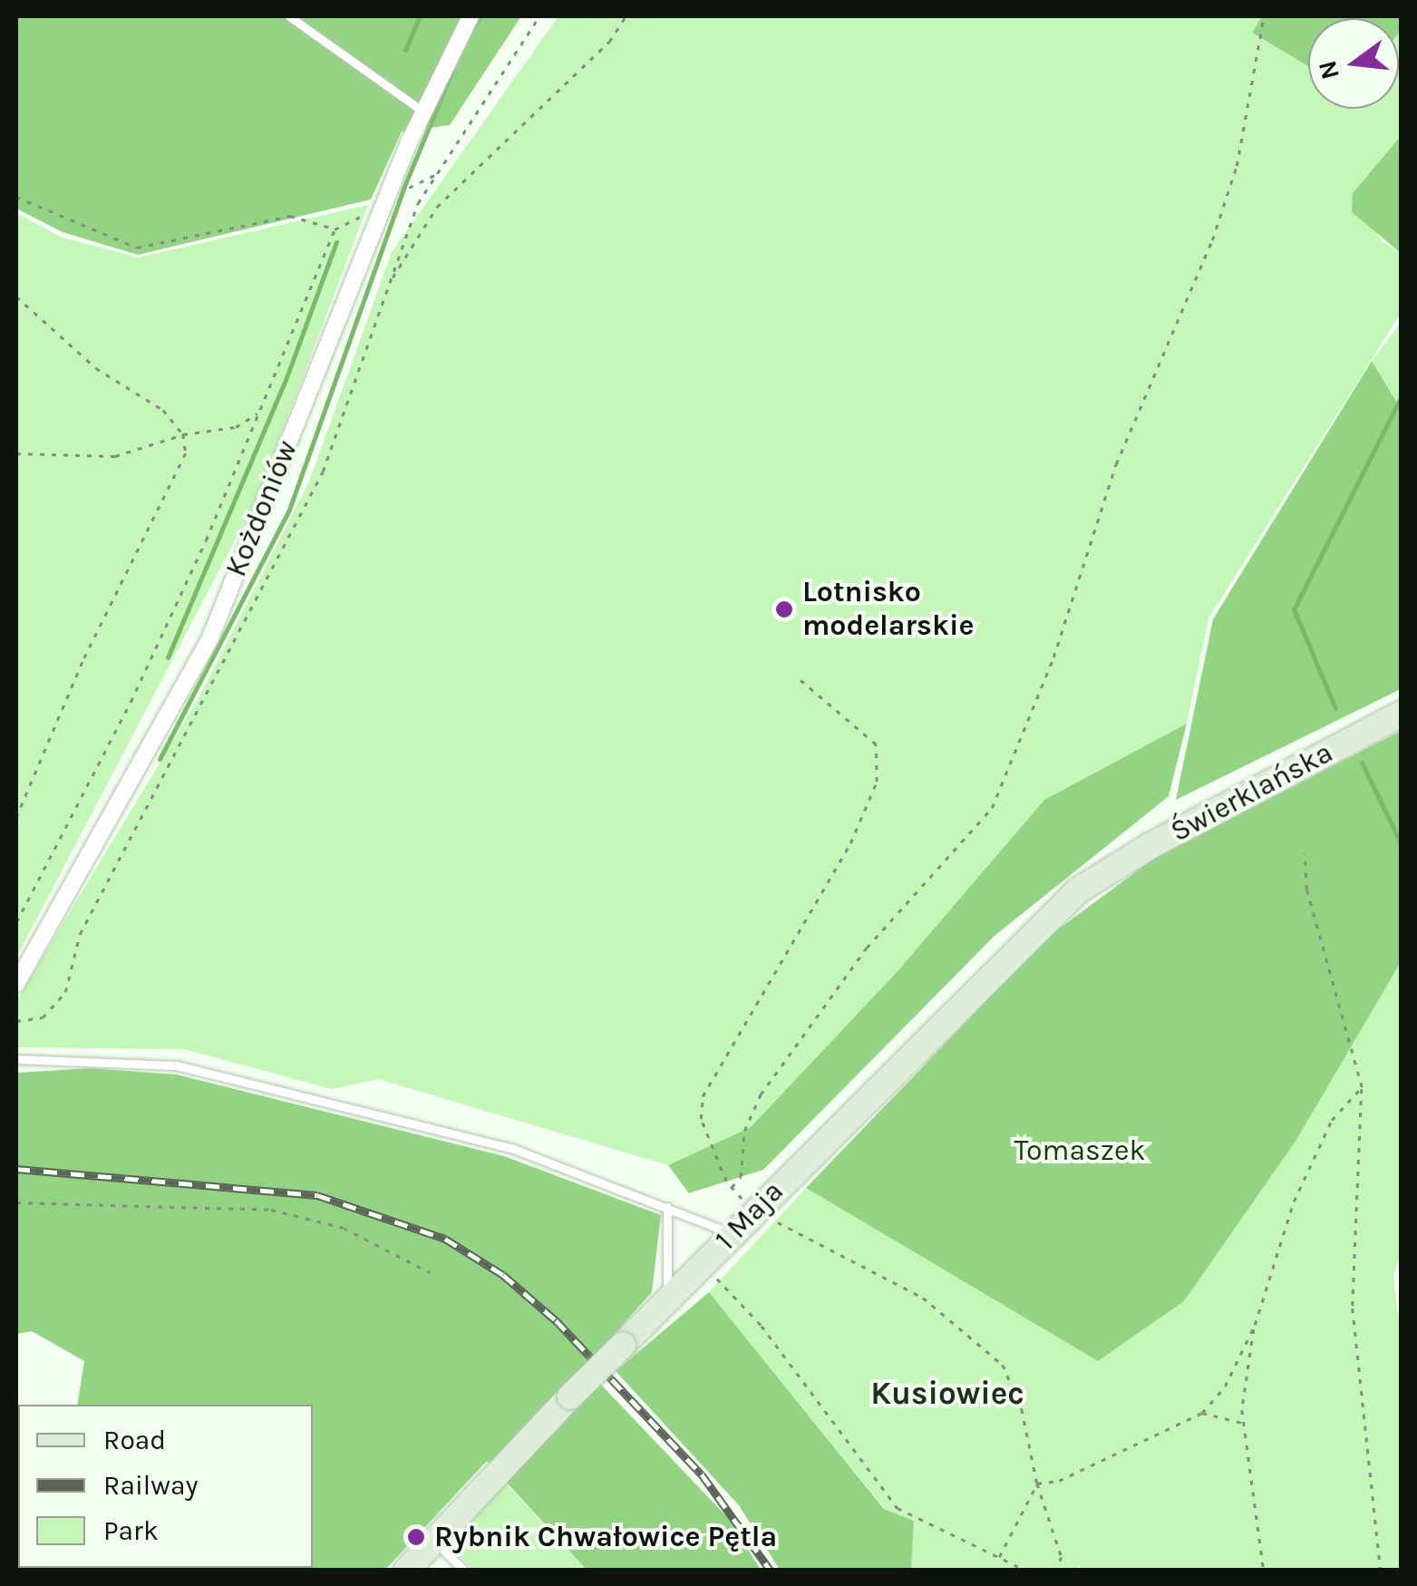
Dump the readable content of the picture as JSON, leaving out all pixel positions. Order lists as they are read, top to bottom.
{
  "streets": {
    "main road": ["Świerklańska", "1 Maja"],
    "street": ["Kożdoniów"]
  },
  "crossings": [
    ["Świerklańska", "1 Maja"]
  ],
  "districts": ["Kusiowiec"],
  "parks": ["Tomaszek"],
  "places": ["Lotnisko modelarskie", "Rybnik Chwałowice Pętla"],
  "legend": ["Road", "Railway", "Park"],
  "north": "left"
}
